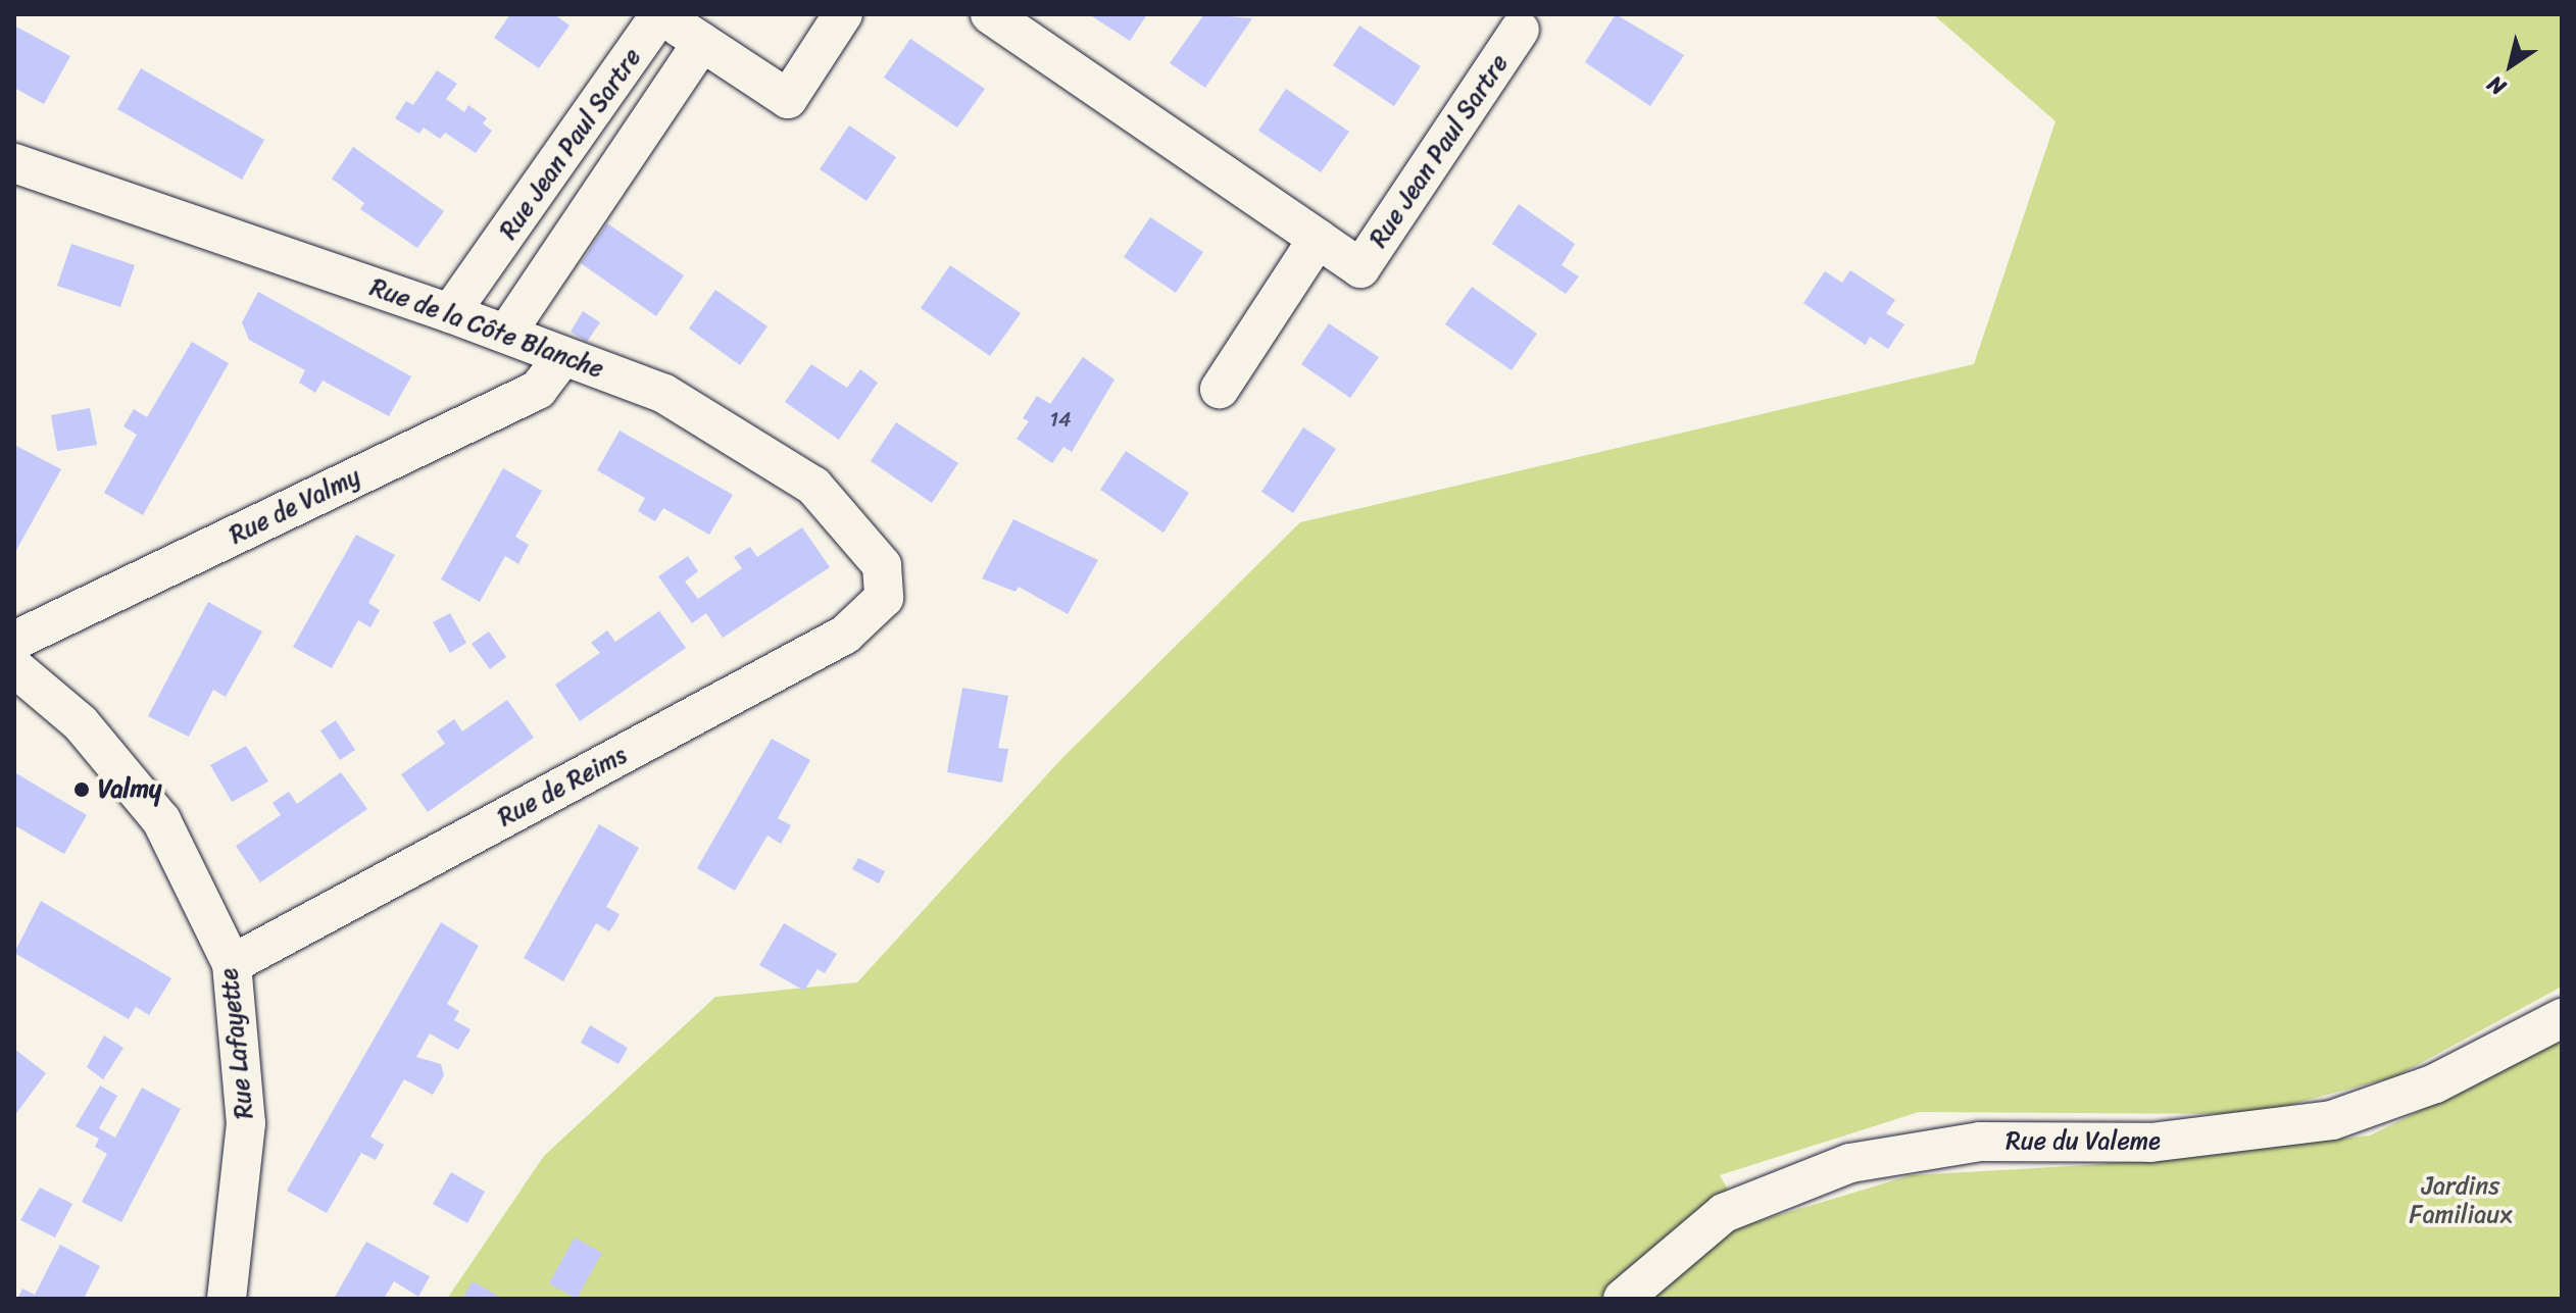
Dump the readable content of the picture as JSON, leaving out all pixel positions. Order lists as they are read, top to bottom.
{
  "streets": {
    "street": [
      "Rue Jean Paul Sartre",
      "Rue de la Côte Blanche",
      "Rue de Valmy",
      "Rue de Reims",
      "Rue Lafayette",
      "Rue du Valeme"
    ]
  },
  "crossings": [
    ["Rue Jean Paul Sartre", "Rue de la Côte Blanche"],
    ["Rue de la Côte Blanche", "Rue de Valmy"],
    ["Rue de la Côte Blanche", "Rue de Reims"],
    ["Rue de Reims", "Rue Lafayette"]
  ],
  "parks": ["Jardins Familiaux"],
  "places": ["Valmy"],
  "house_numbers": ["14"],
  "north": "bottom left"
}
